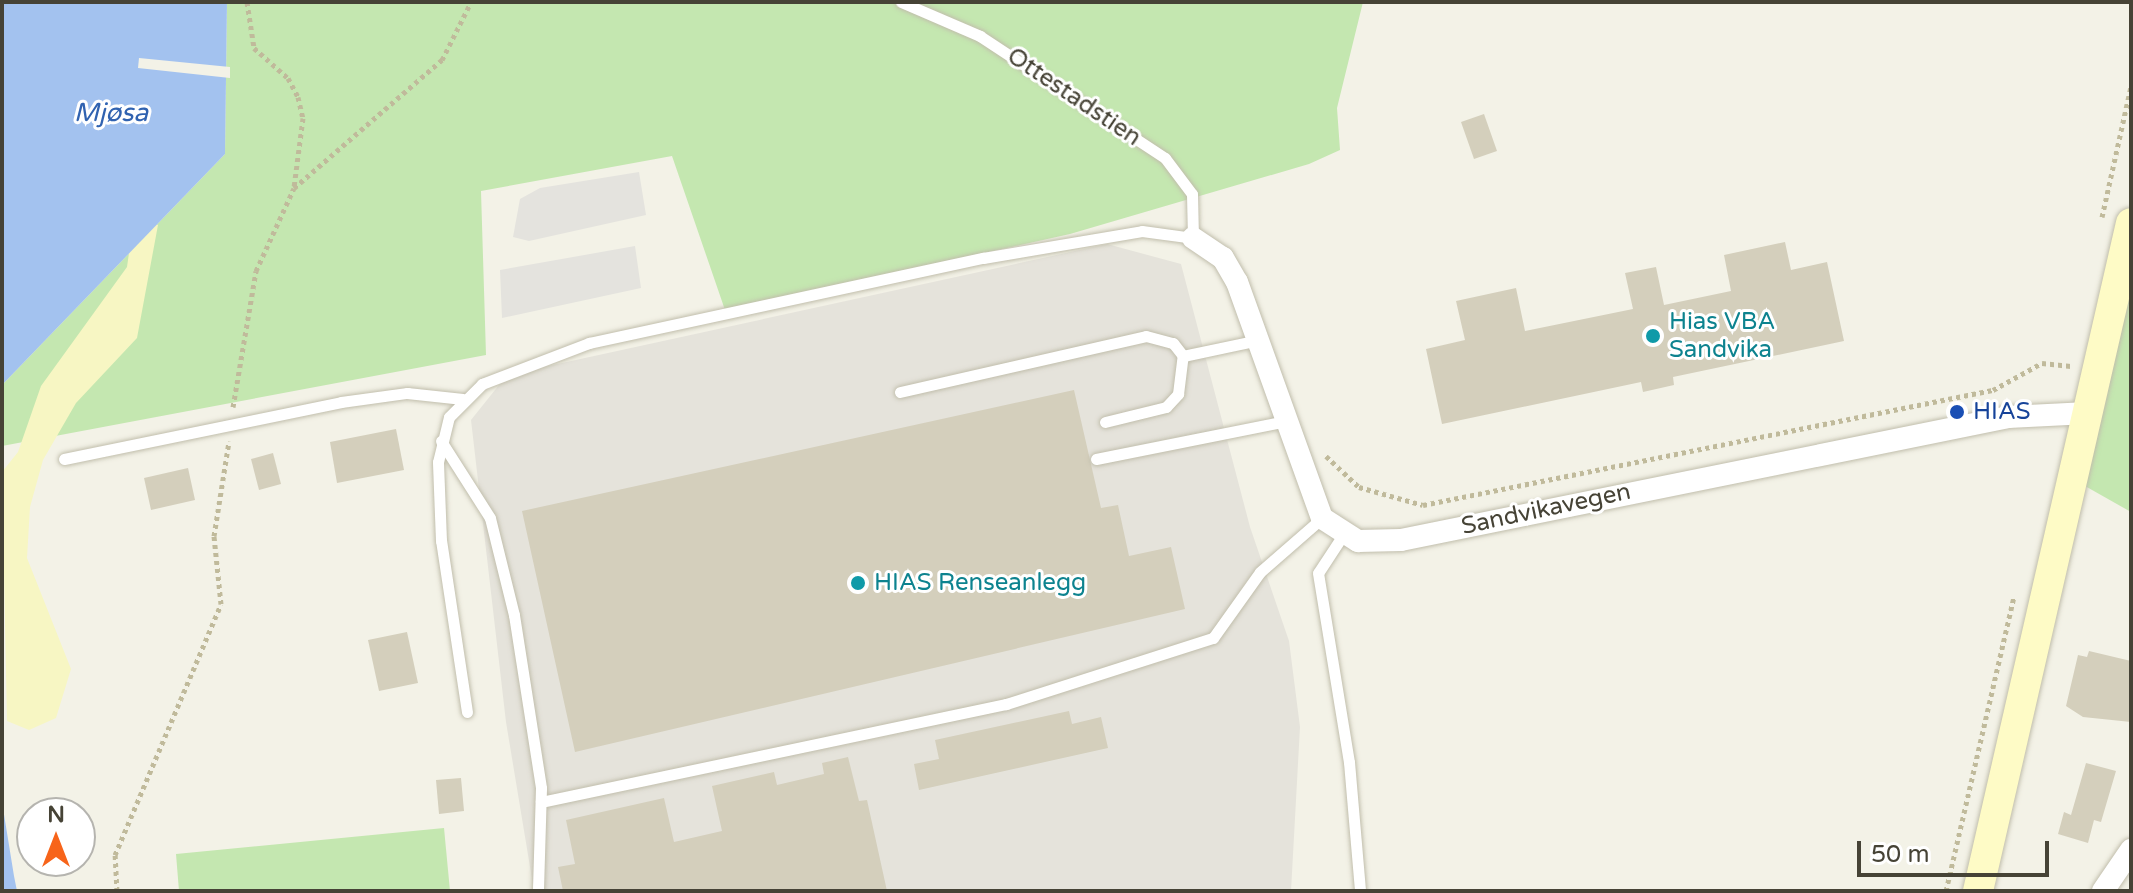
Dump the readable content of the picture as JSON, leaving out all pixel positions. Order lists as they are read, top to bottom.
{
  "streets": {
    "street": ["Sandvikavegen"],
    "lane": ["Ottestadstien"]
  },
  "water": ["Mjøsa"],
  "places": ["Hias VBA Sandvika", "HIAS", "HIAS Renseanlegg"],
  "scale_bar": "50 m",
  "north": "top"
}
